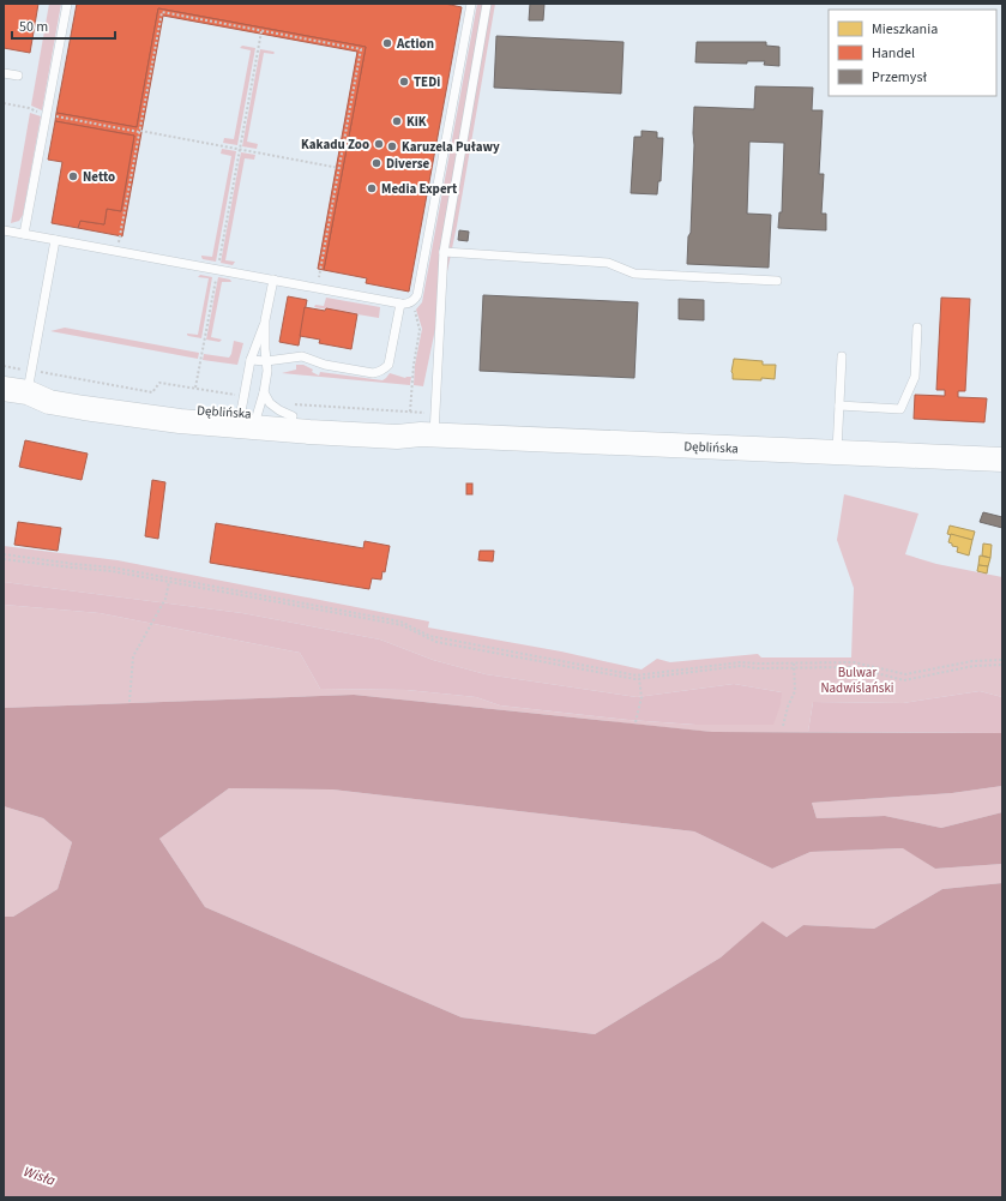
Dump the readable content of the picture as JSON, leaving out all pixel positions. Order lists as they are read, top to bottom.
{
  "streets": {
    "main road": ["Dęblińska"]
  },
  "water": ["Wisła"],
  "parks": ["Bulwar Nadwiślański"],
  "places": [
    "Action",
    "TEDi",
    "KiK",
    "Kakadu Zoo",
    "Karuzela Puławy",
    "Diverse",
    "Netto",
    "Media Expert"
  ],
  "legend": ["Mieszkania", "Handel", "Przemysł"],
  "scale_bar": "50 m"
}
